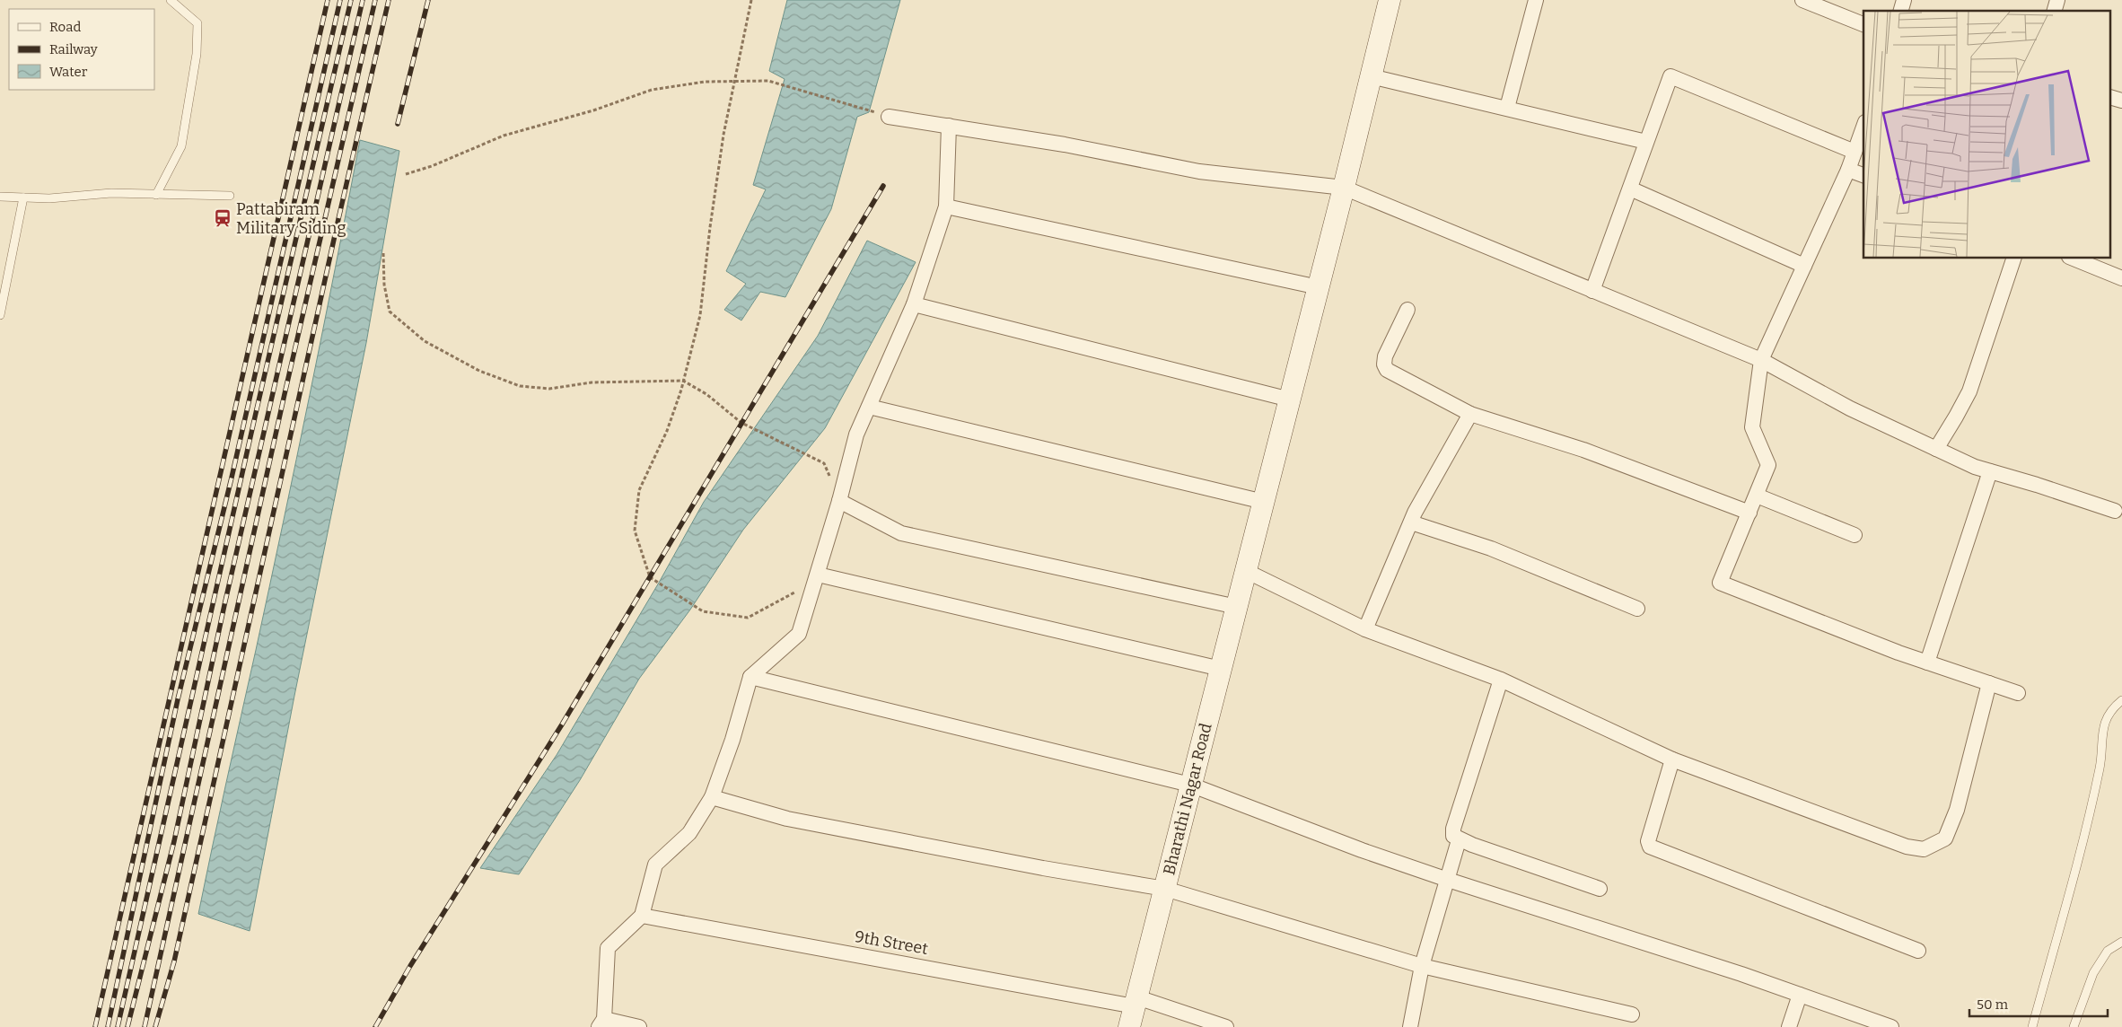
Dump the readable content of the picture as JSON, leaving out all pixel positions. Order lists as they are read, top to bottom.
{
  "streets": {
    "main road": ["Bharathi Nagar Road"],
    "street": ["9th Street"]
  },
  "crossings": [
    ["Bharathi Nagar Road", "9th Street"]
  ],
  "places": {
    "station": ["Pattabiram Military Siding"]
  },
  "legend": ["Road", "Railway", "Water"],
  "scale_bar": "50 m"
}
